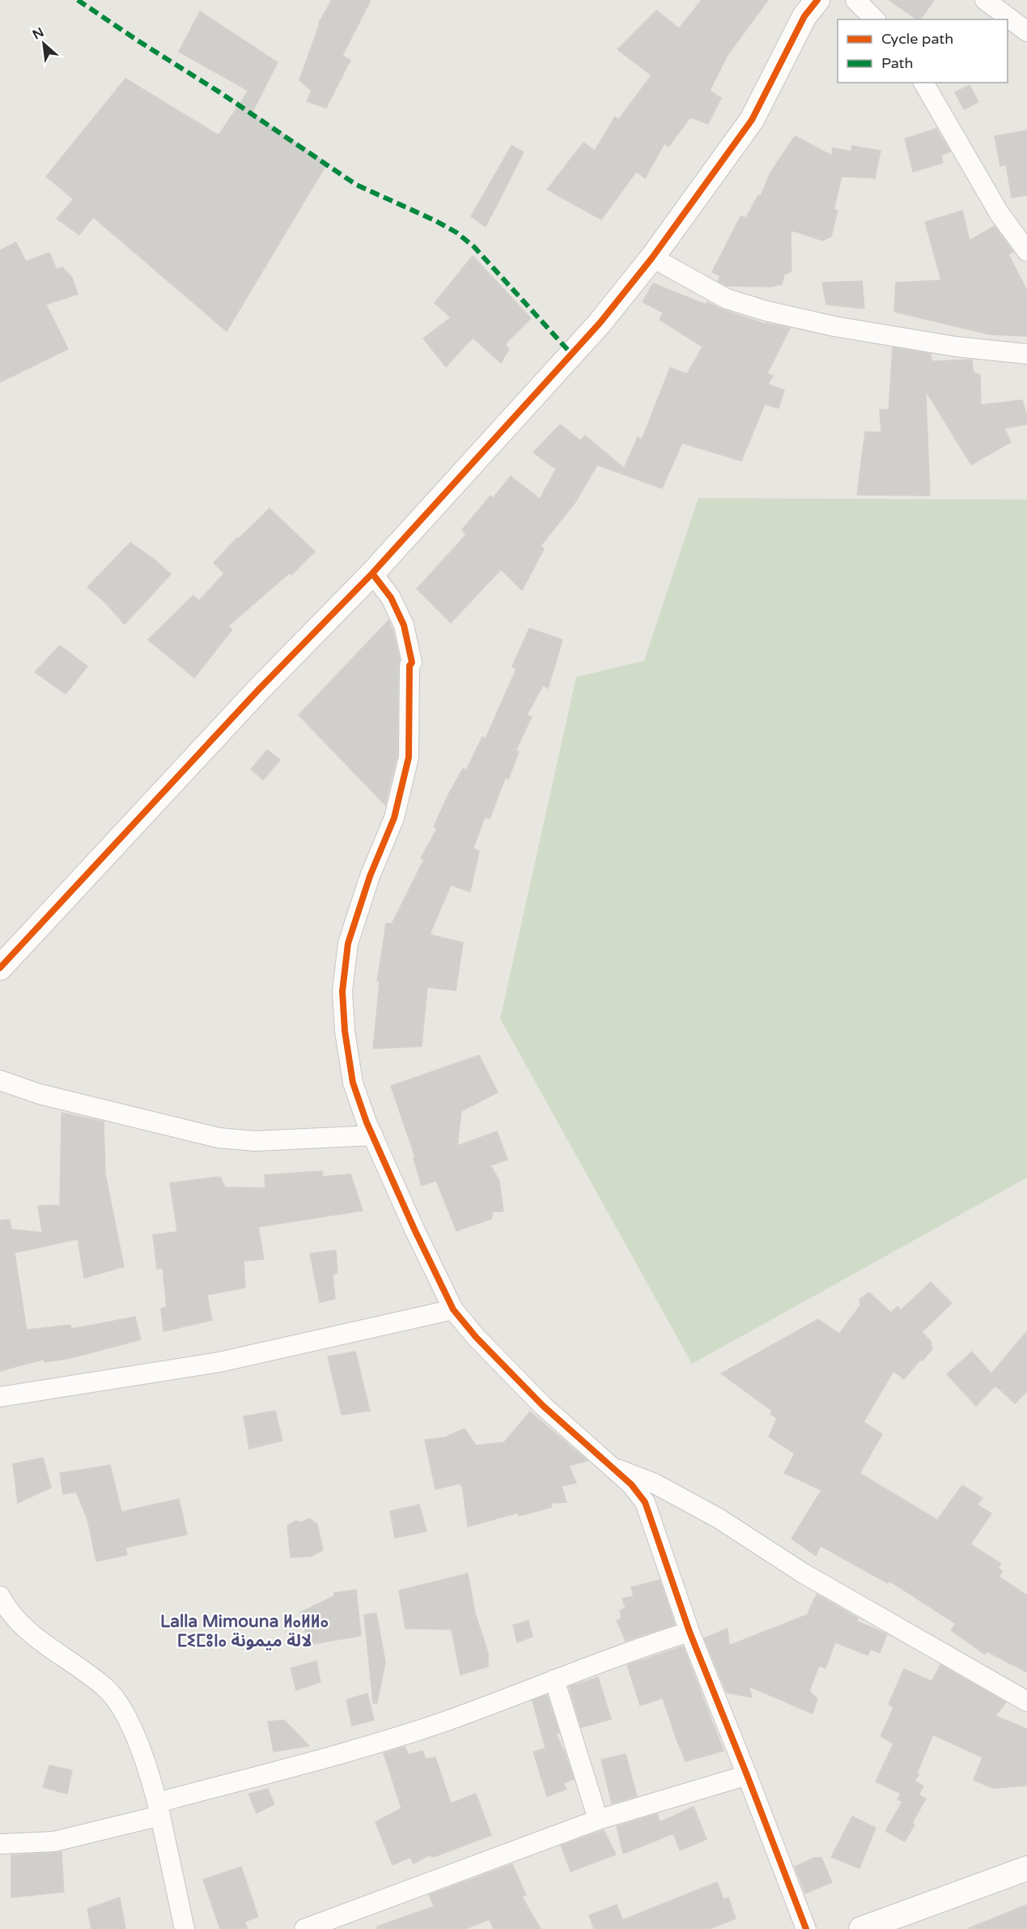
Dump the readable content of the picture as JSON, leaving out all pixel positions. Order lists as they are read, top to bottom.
{
  "districts": ["Lalla Mimouna ⵍⴰⵍⵍⴰ ⵎⵉⵎⵓⵏⴰ لالة ميمونة"],
  "legend": ["Cycle path", "Path"],
  "north": "top left"
}
